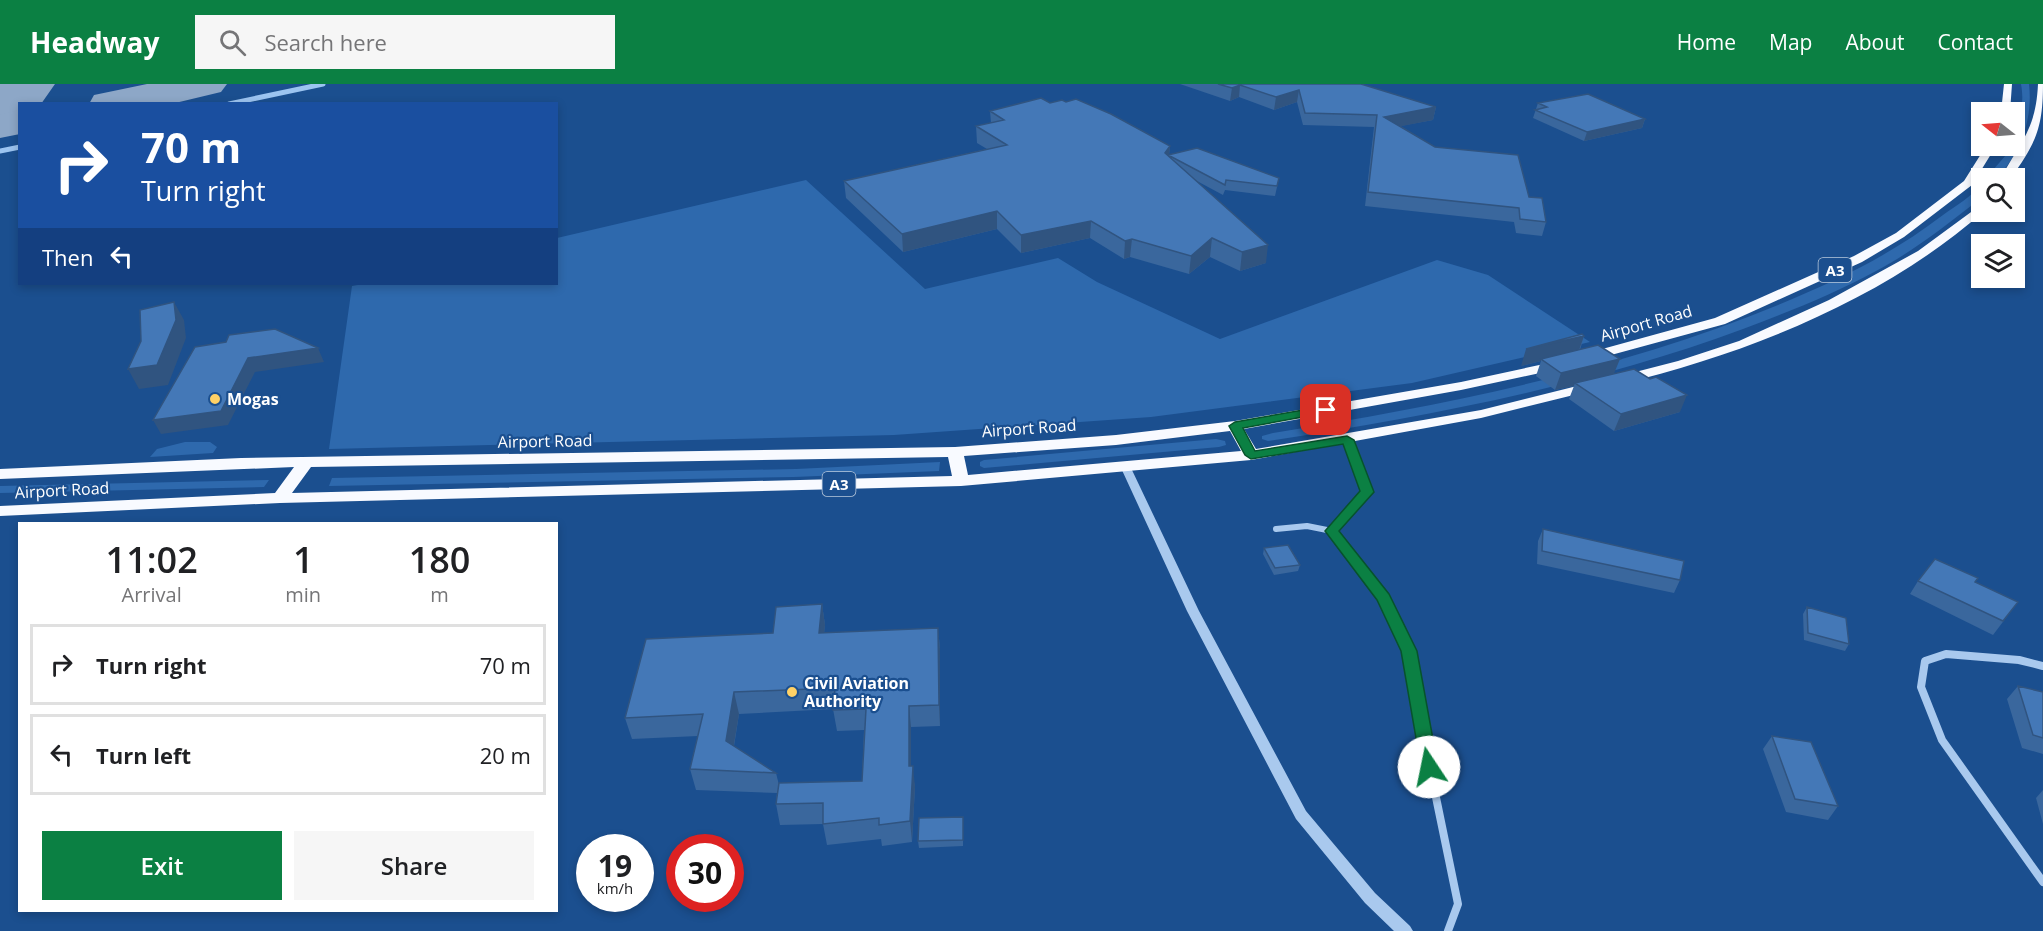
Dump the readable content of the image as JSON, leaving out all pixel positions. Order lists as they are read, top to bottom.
{
  "streets": {
    "highway": ["A3", "Airport Road"]
  },
  "places": ["Mogas", "Civil Aviation Authority"],
  "north": "left",
  "page": {
    "header": "Headway",
    "search": "Search here",
    "nav": [
      "Home",
      "Map",
      "About",
      "Contact"
    ],
    "turn": ["70 m", "Turn right"],
    "then": "Then",
    "eta": [
      "11:02",
      "Arrival",
      "1",
      "min",
      "180",
      "m"
    ],
    "list": [
      {
        "name": "Turn right",
        "value": "70 m"
      },
      {
        "name": "Turn left",
        "value": "20 m"
      }
    ],
    "buttons": ["Exit", "Share"],
    "speed": "19 km/h",
    "limit": "30"
  }
}
